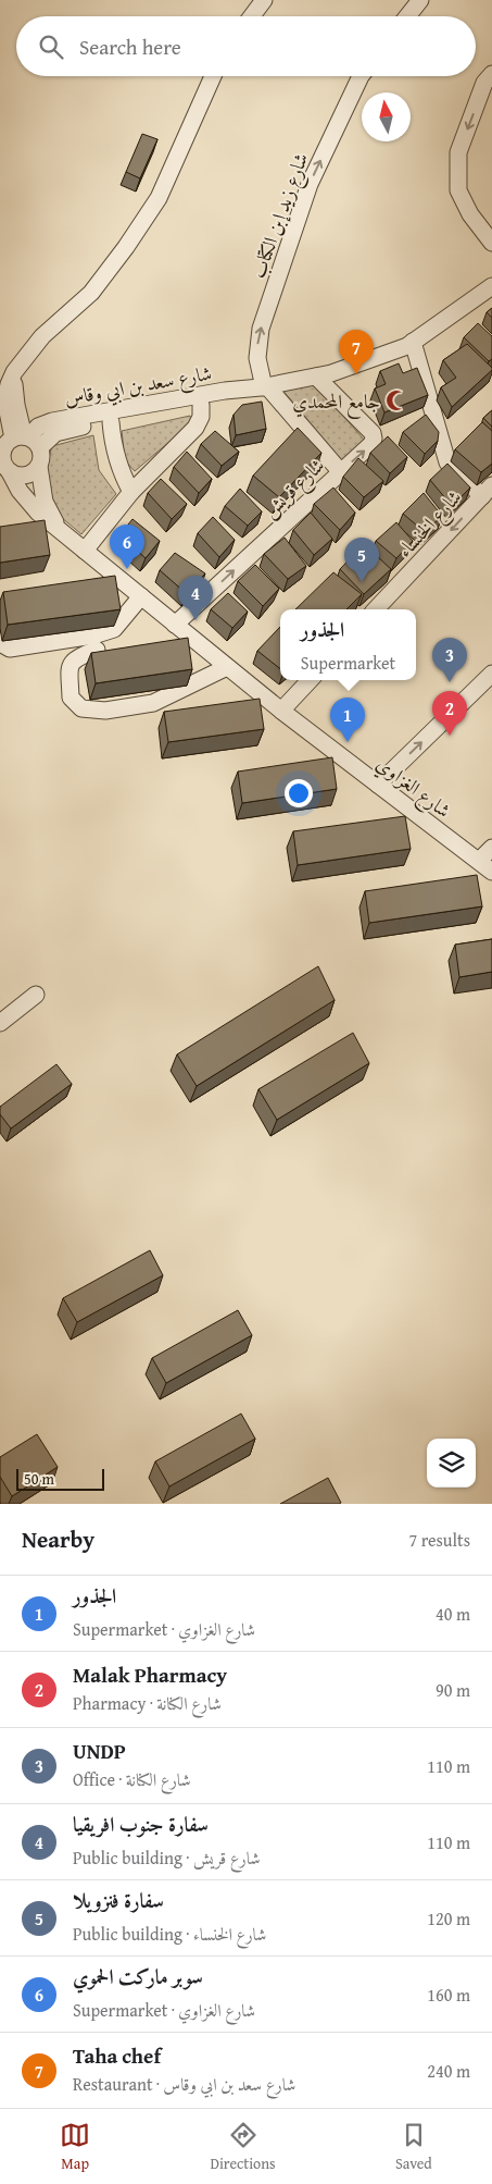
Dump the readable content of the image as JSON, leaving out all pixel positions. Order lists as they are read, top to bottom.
{
  "streets": {
    "street": [
      "شارع زيد إبن الكتاب",
      "شارع سعد بن ابي وقاس",
      "شارع قريش",
      "شارع الخنساء",
      "شارع الغزاوي"
    ]
  },
  "crossings": [
    ["شارع زيد إبن الكتاب", "شارع سعد بن ابي وقاس"],
    ["شارع سعد بن ابي وقاس", "شارع قريش"],
    ["شارع سعد بن ابي وقاس", "شارع الغزاوي"],
    ["شارع قريش", "شارع الغزاوي"]
  ],
  "one_way": ["شارع الخنساء"],
  "places": {
    "mosque": ["جامع المحمدي"]
  },
  "scale_bar": "50 m",
  "north": "top",
  "page": {
    "search": "Search here",
    "pins": [
      "7",
      "6",
      "5",
      "4",
      "3",
      "2",
      "1"
    ],
    "popup": ["الجذور", "Supermarket"],
    "scale": "50 m",
    "heading": ["Nearby", "7 results"],
    "list": [
      {
        "mark": "1",
        "name": "الجذور",
        "note": "Supermarket · شارع الغزاوي",
        "value": "40 m"
      },
      {
        "mark": "2",
        "name": "Malak Pharmacy",
        "note": "Pharmacy · شارع الكنانة",
        "value": "90 m"
      },
      {
        "mark": "3",
        "name": "UNDP",
        "note": "Office · شارع الكنانة",
        "value": "110 m"
      },
      {
        "mark": "4",
        "name": "سفارة جنوب افريقيا",
        "note": "Public building · شارع قريش",
        "value": "110 m"
      },
      {
        "mark": "5",
        "name": "سفارة فنزويلا",
        "note": "Public building · شارع الخنساء",
        "value": "120 m"
      },
      {
        "mark": "6",
        "name": "سوبر ماركت الحموي",
        "note": "Supermarket · شارع الغزاوي",
        "value": "160 m"
      },
      {
        "mark": "7",
        "name": "Taha chef",
        "note": "Restaurant · شارع سعد بن ابي وقاس",
        "value": "240 m"
      }
    ],
    "nav": ["Map", "Directions", "Saved"]
  }
}
